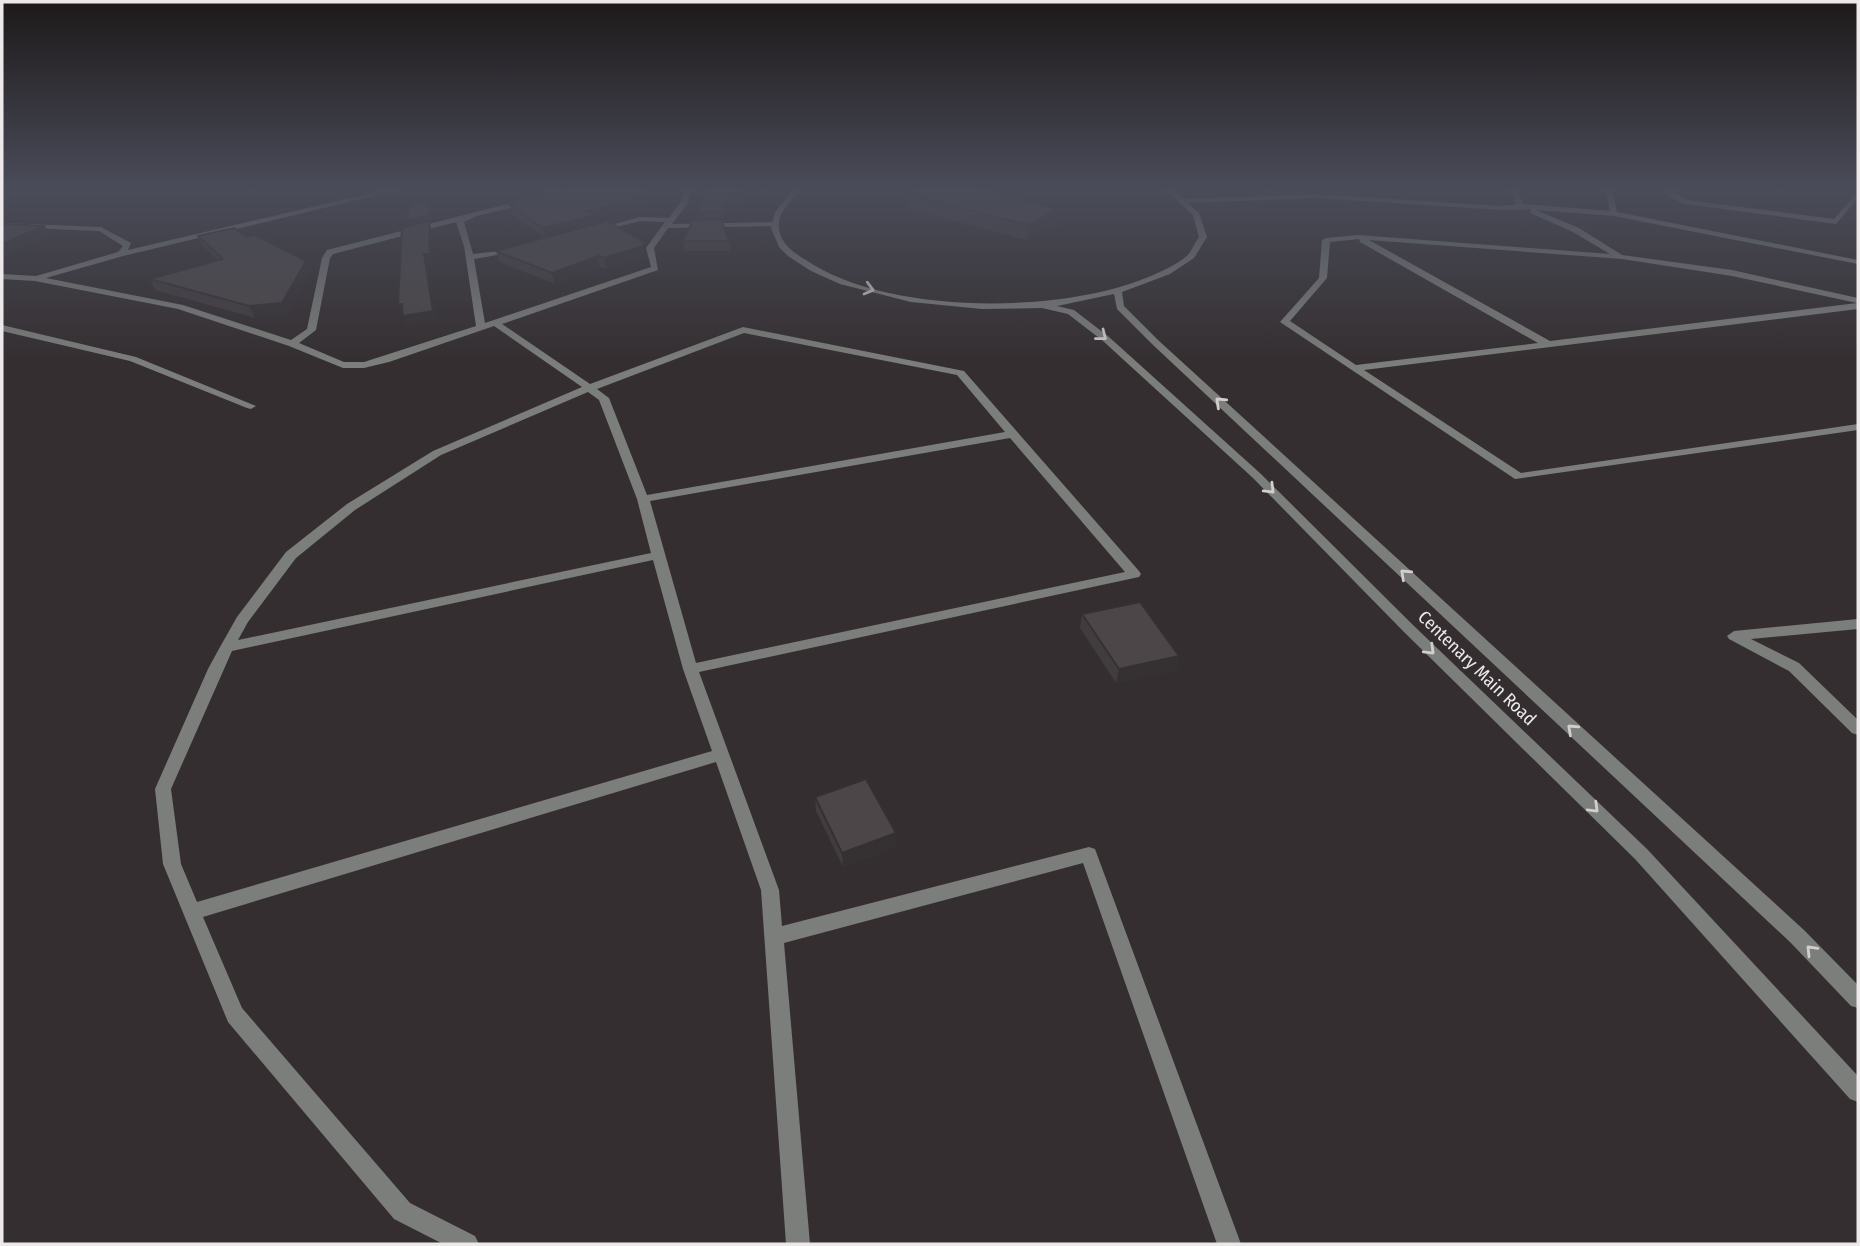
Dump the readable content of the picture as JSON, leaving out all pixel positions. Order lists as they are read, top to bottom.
{
  "streets": {
    "street": ["Centenary Main Road"]
  }
}
